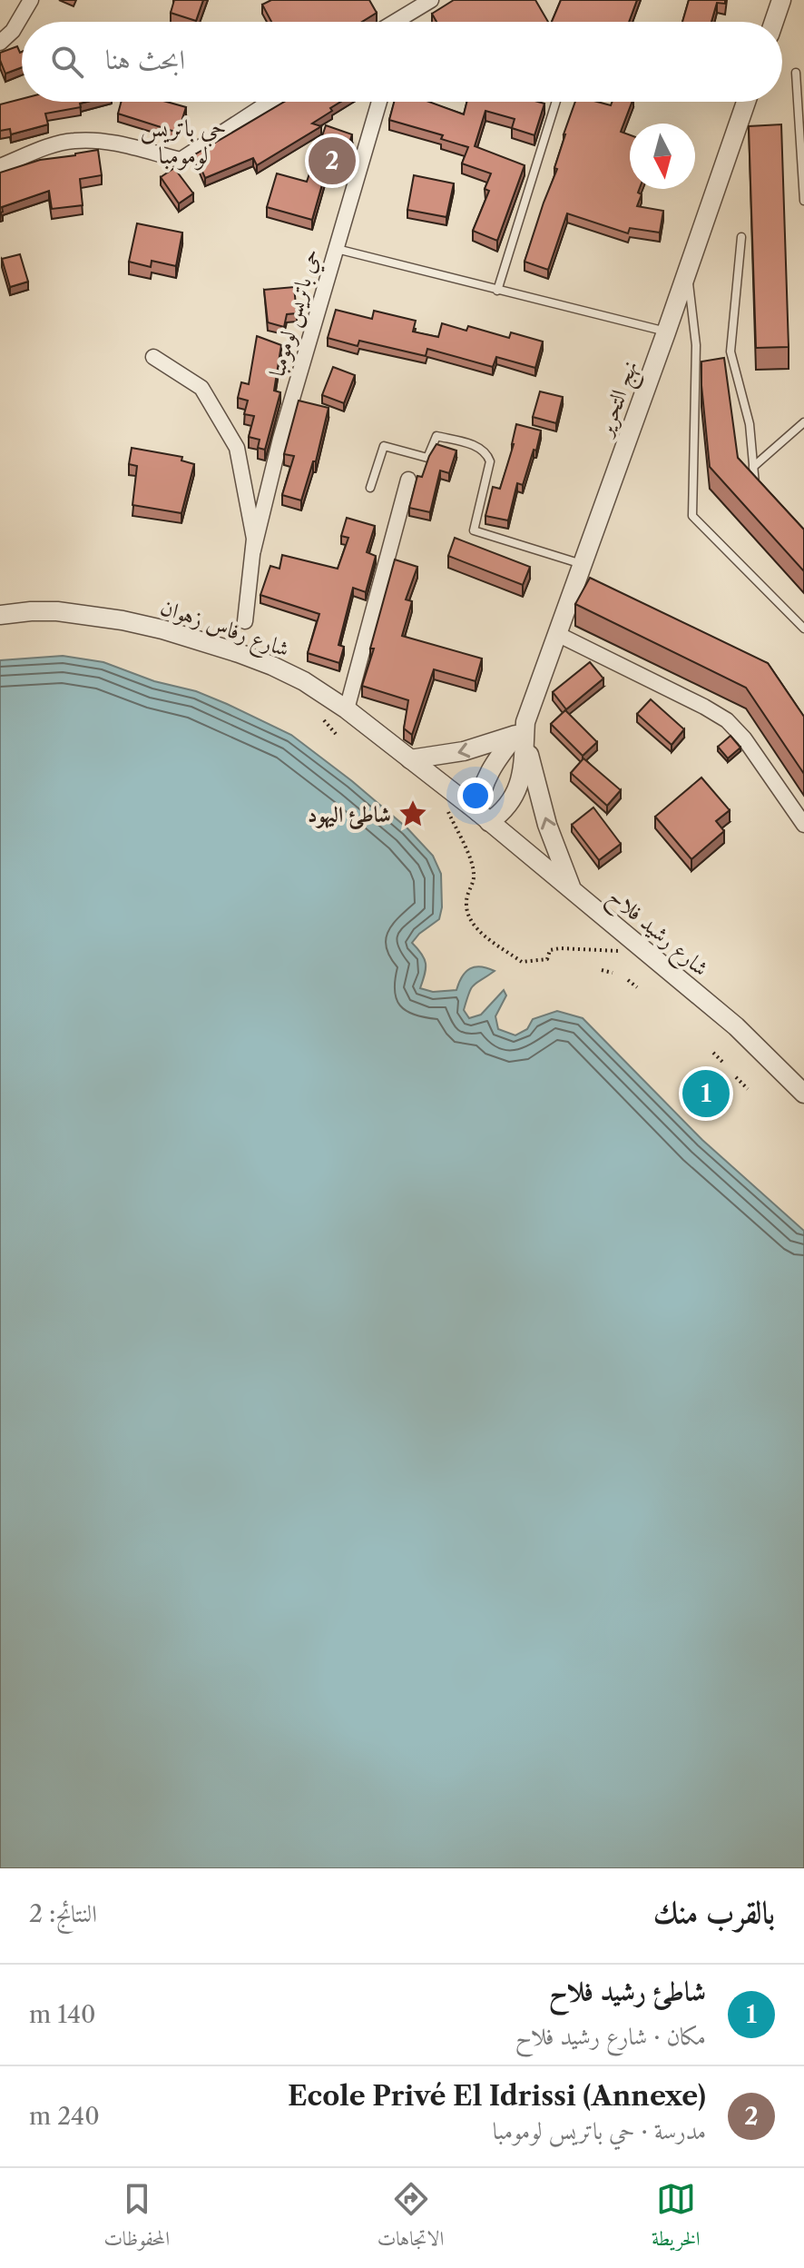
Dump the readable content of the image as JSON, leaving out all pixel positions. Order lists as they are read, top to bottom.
{
  "streets": {
    "street": [
      "حي باتريس لومومبا",
      "نهج التحرير",
      "شارع رفاس زهوان",
      "شارع رشيد فلاح"
    ]
  },
  "crossings": [
    ["نهج التحرير", "شارع رفاس زهوان"],
    ["نهج التحرير", "شارع رشيد فلاح"],
    ["شارع رفاس زهوان", "شارع رشيد فلاح"]
  ],
  "districts": ["حي باتريس لومومبا"],
  "places": {
    "place": ["شاطئ اليهود"]
  },
  "north": "bottom",
  "page": {
    "search": "ابحث هنا",
    "pins": ["2", "1"],
    "heading": ["بالقرب منك", "النتائج: 2"],
    "list": [
      {
        "mark": "1",
        "name": "شاطئ رشيد فلاح",
        "note": "مكان · شارع رشيد فلاح",
        "value": "140 m"
      },
      {
        "mark": "2",
        "name": "Ecole Privé El Idrissi (Annexe)",
        "note": "مدرسة · حي باتريس لومومبا",
        "value": "240 m"
      }
    ],
    "nav": ["الخريطة", "الاتجاهات", "المحفوظات"]
  }
}
